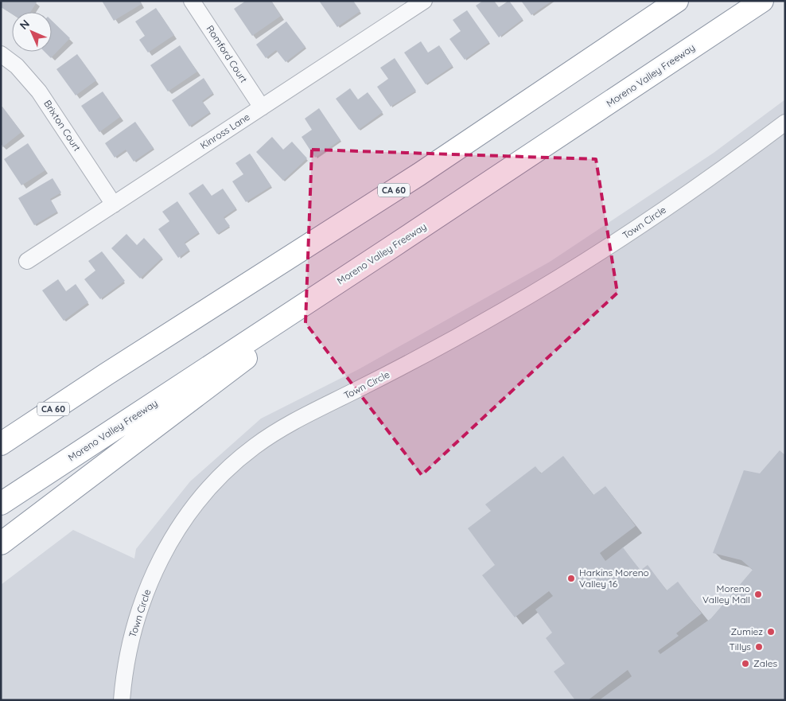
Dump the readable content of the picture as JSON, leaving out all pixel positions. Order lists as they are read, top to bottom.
{
  "streets": {
    "highway": ["Moreno Valley Freeway", "CA 60"],
    "street": [
      "Romford Court",
      "Brixton Court",
      "Kinross Lane",
      "Town Circle"
    ]
  },
  "crossings": [
    ["Romford Court", "Kinross Lane"],
    ["Brixton Court", "Kinross Lane"]
  ],
  "places": [
    "Harkins Moreno Valley 16",
    "Moreno Valley Mall",
    "Zumiez",
    "Tillys",
    "Zales"
  ],
  "north": "top left"
}
